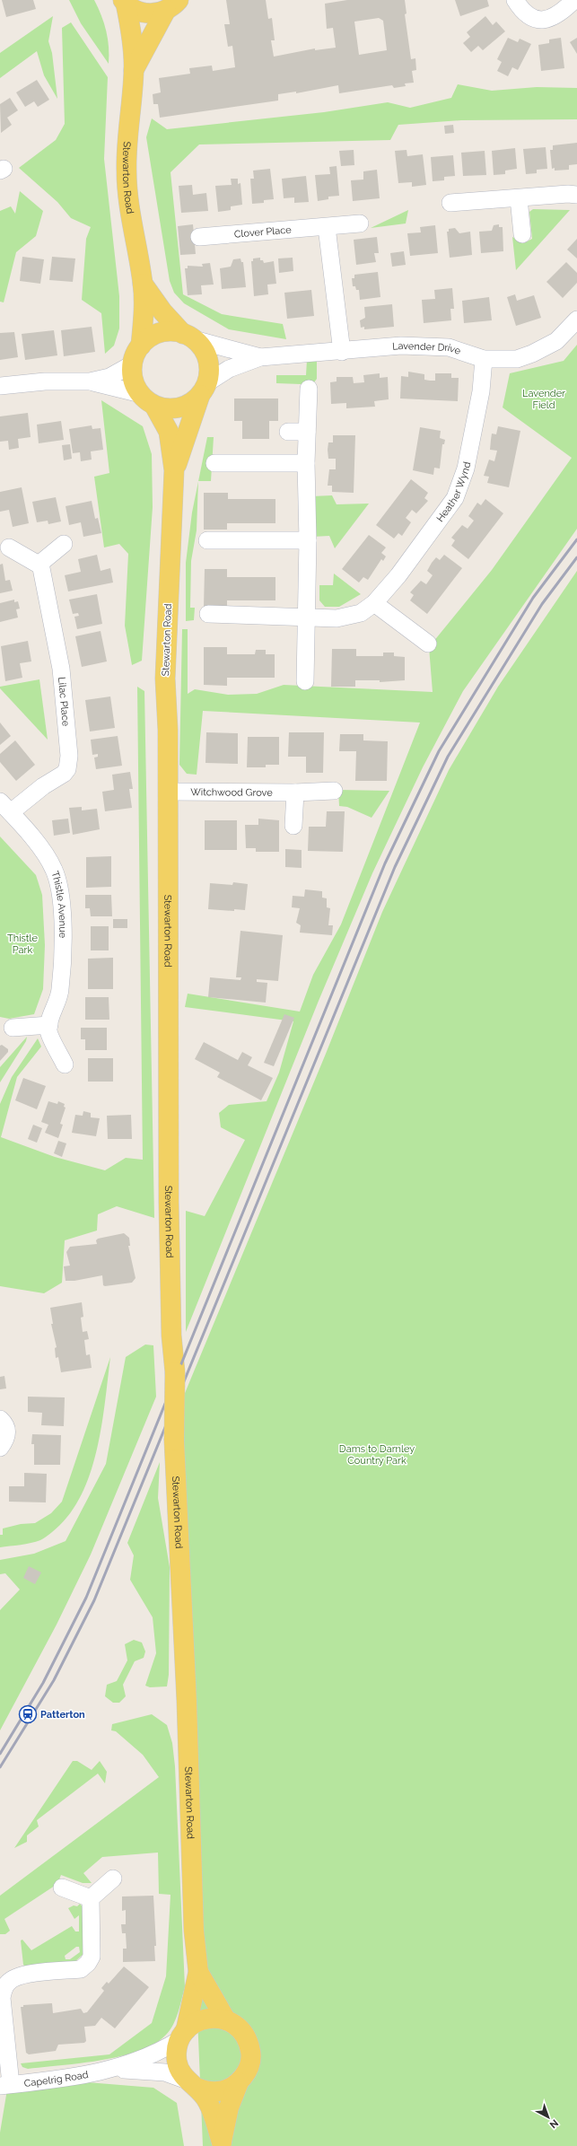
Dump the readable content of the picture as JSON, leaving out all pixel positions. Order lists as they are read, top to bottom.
{
  "streets": {
    "main road": ["Stewarton Road"],
    "street": [
      "Clover Place",
      "Lavender Drive",
      "Heather Wynd",
      "Lilac Place",
      "Witchwood Grove",
      "Thistle Avenue",
      "Capelrig Road"
    ]
  },
  "crossings": [
    ["Stewarton Road", "Lavender Drive"],
    ["Stewarton Road", "Witchwood Grove"],
    ["Stewarton Road", "Capelrig Road"],
    ["Lavender Drive", "Heather Wynd"],
    ["Lilac Place", "Thistle Avenue"]
  ],
  "parks": ["Lavender Field", "Thistle Park", "Dams to Darnley Country Park"],
  "places": {
    "station": ["Patterton"]
  },
  "north": "bottom right"
}
